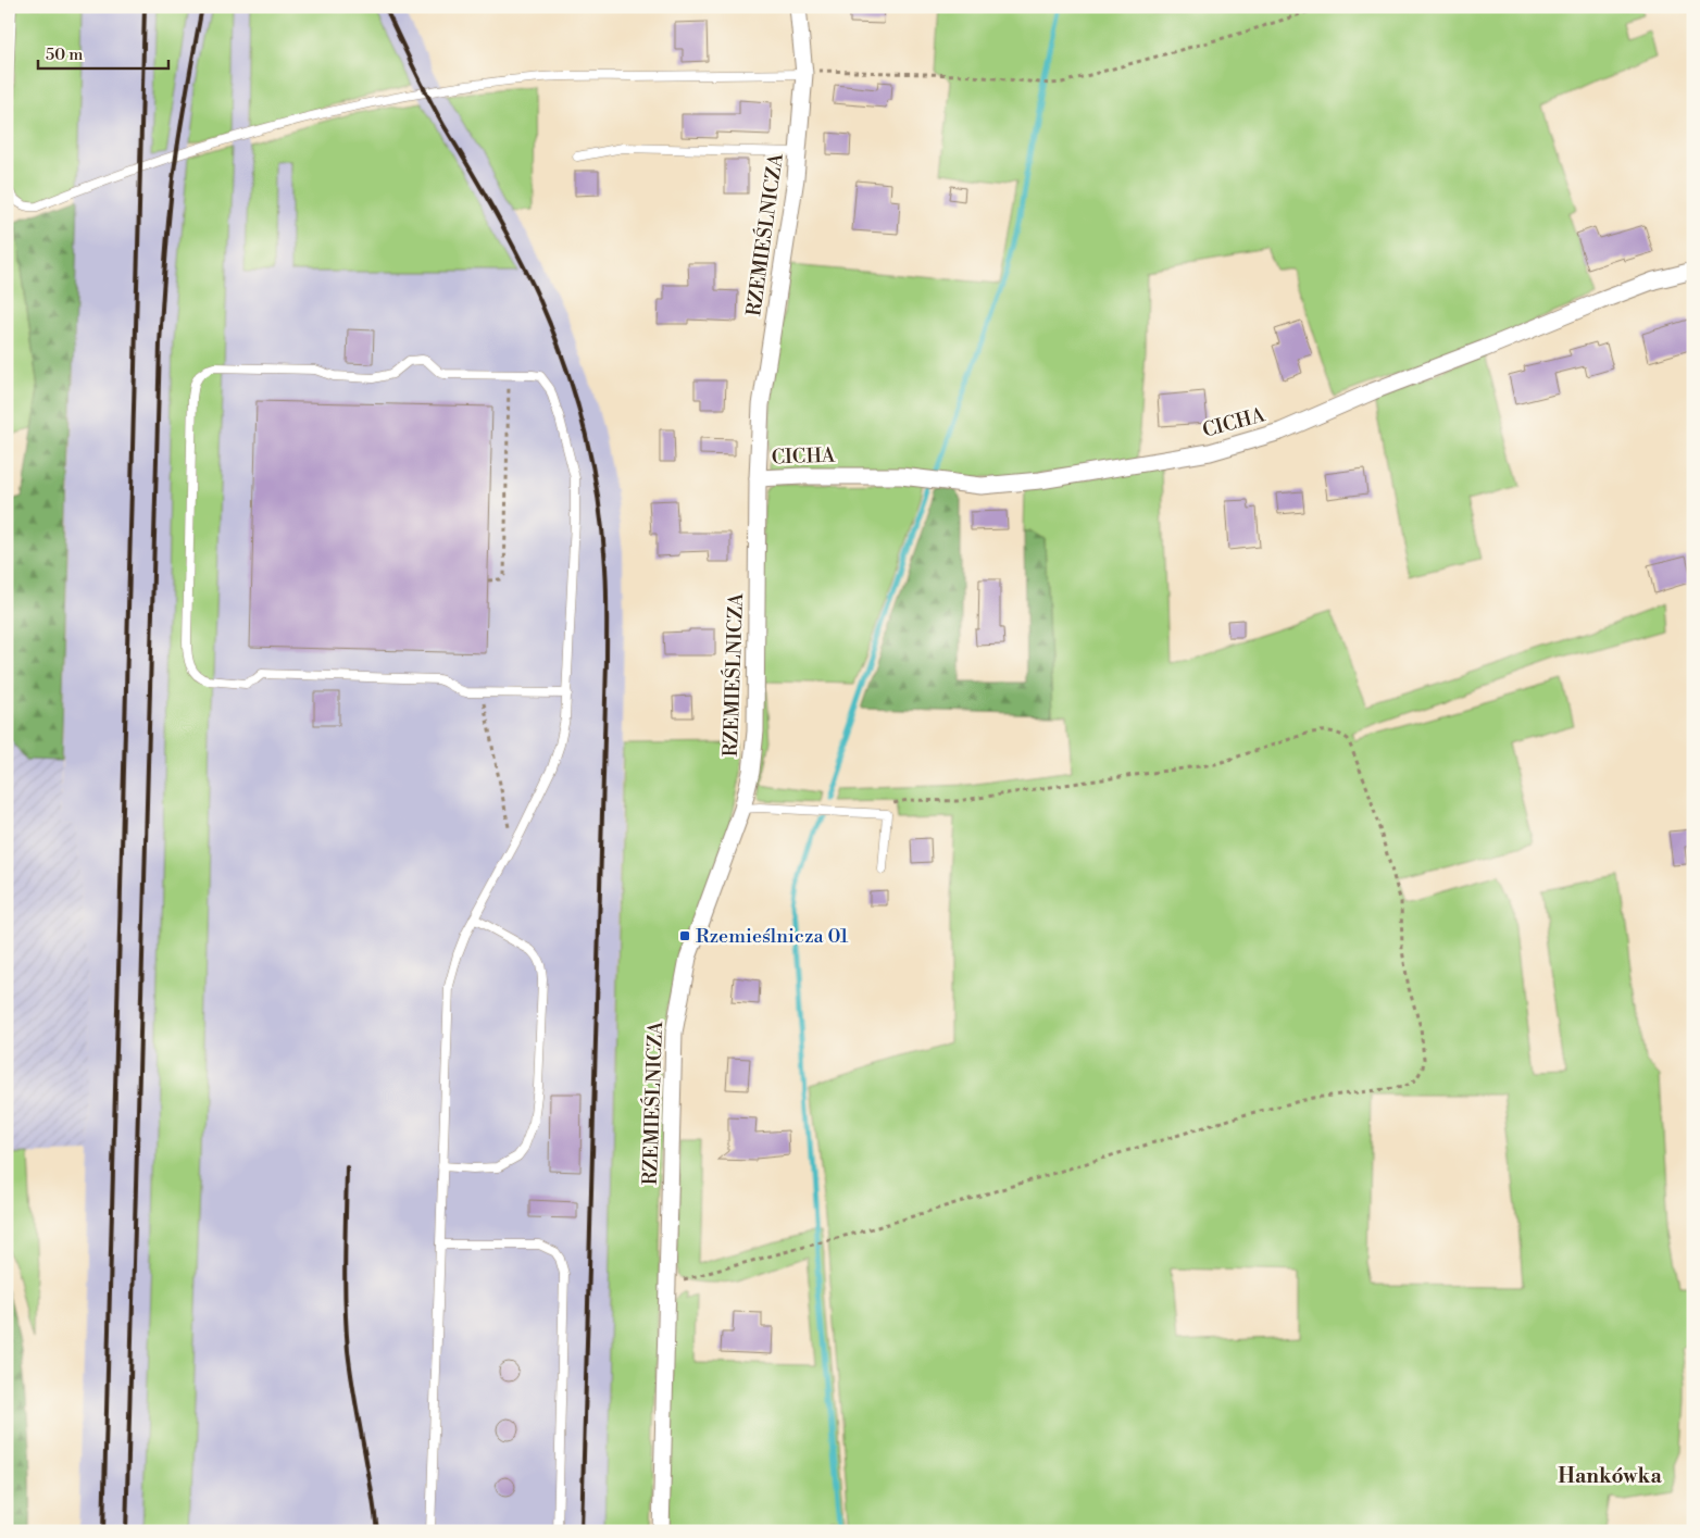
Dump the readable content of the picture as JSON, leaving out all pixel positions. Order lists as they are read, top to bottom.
{
  "streets": {
    "street": ["RZEMIEŚLNICZA", "CICHA"]
  },
  "crossings": [
    ["RZEMIEŚLNICZA", "CICHA"]
  ],
  "districts": ["Hankówka"],
  "places": {
    "transit": ["Rzemieślnicza 01"]
  },
  "scale_bar": "50 m"
}
